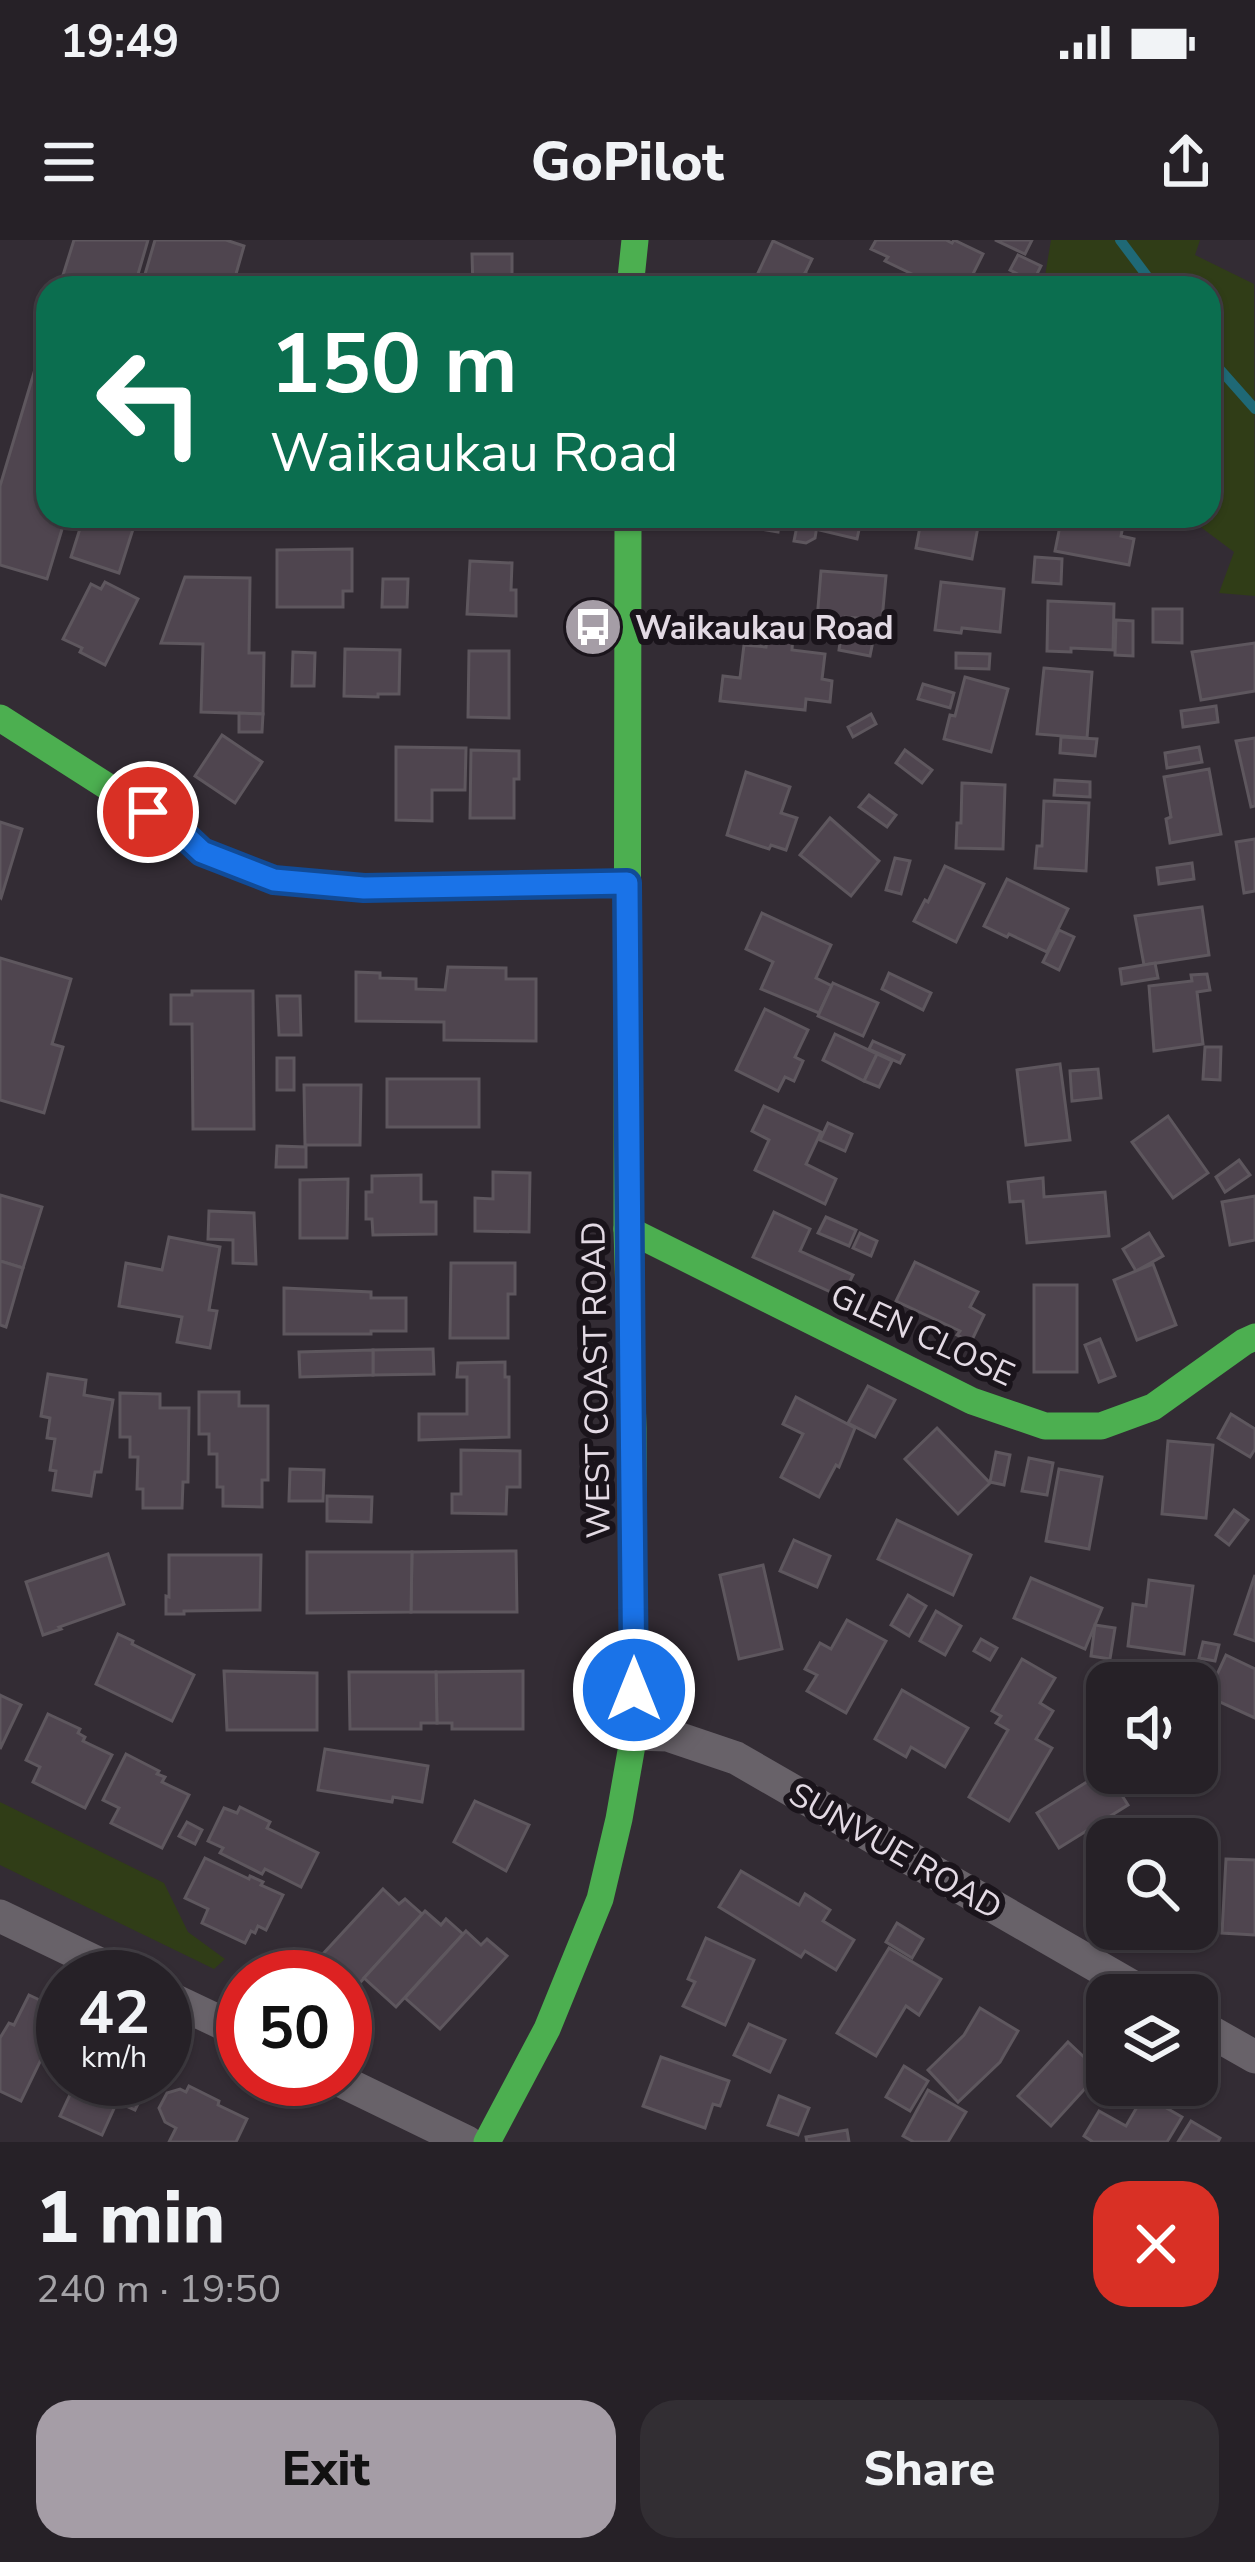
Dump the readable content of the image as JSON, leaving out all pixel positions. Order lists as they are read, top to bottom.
{
  "streets": {
    "main road": ["GLEN CLOSE", "WEST COAST ROAD"],
    "street": ["SUNVUE ROAD"]
  },
  "crossings": [
    ["GLEN CLOSE", "WEST COAST ROAD"],
    ["WEST COAST ROAD", "SUNVUE ROAD"]
  ],
  "places": {
    "bus stop": ["Waikaukau Road"]
  },
  "page": {
    "status": "19:49",
    "header": "GoPilot",
    "turn": ["150 m", "Waikaukau Road"],
    "speed": "42 km/h",
    "limit": "50",
    "heading": ["1 min", "240 m · 19:50"],
    "buttons": ["Exit", "Share"]
  }
}
